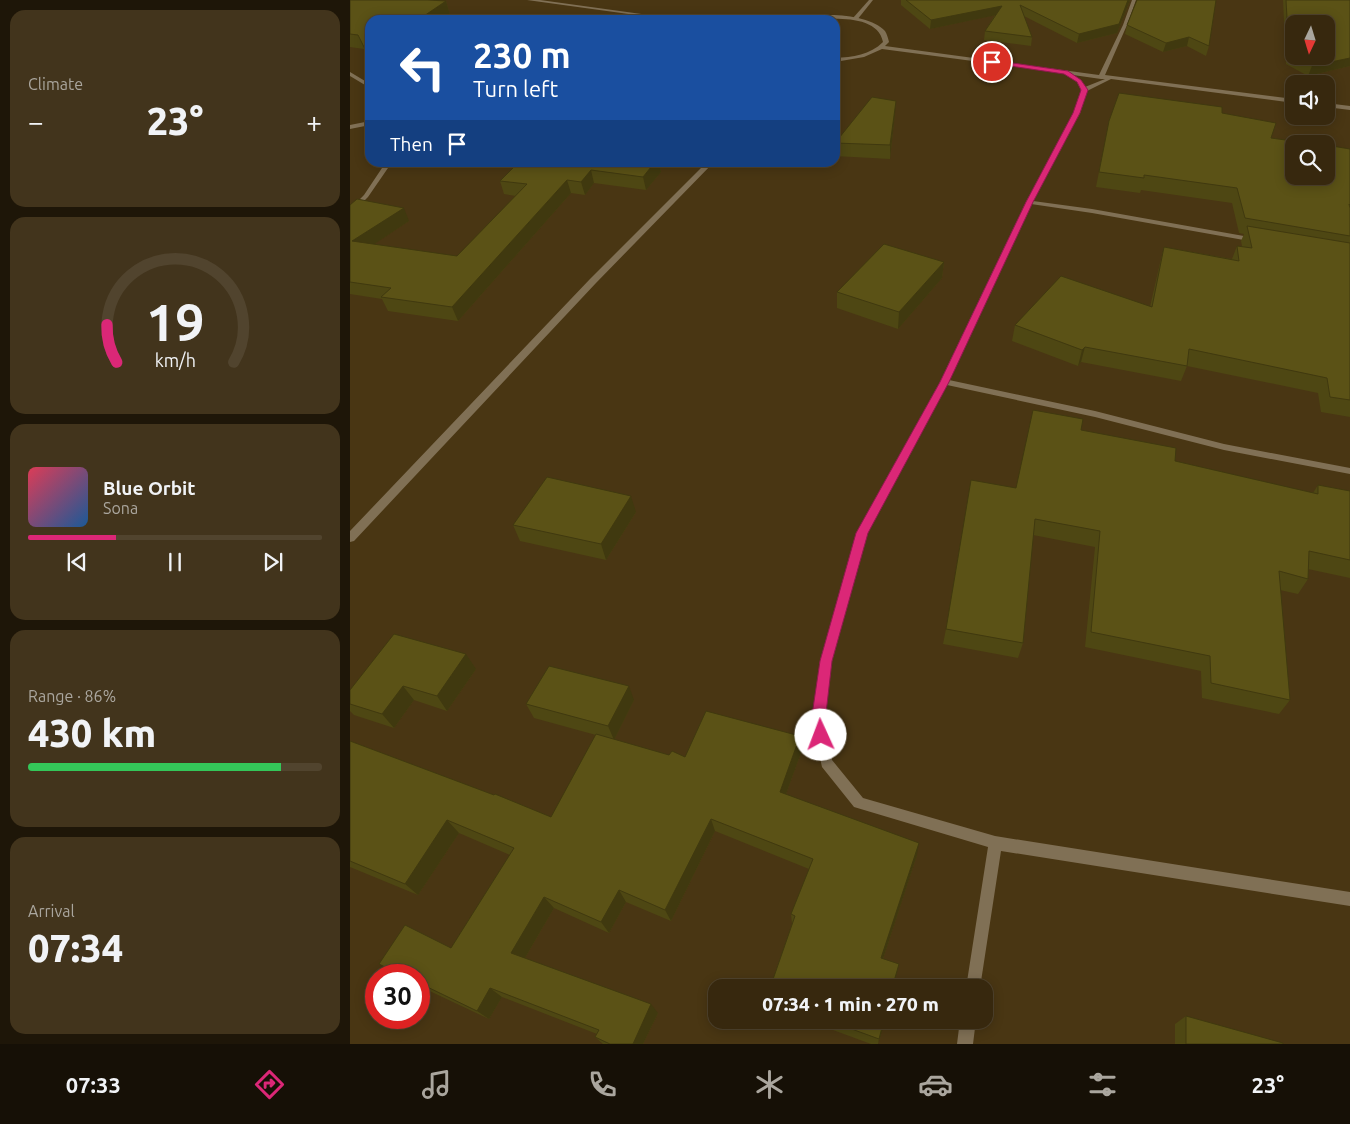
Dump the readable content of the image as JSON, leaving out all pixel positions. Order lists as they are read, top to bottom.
{
  "north": "bottom",
  "page": {
    "tile": [
      "Climate",
      ["Range · 86%", "430 km"],
      ["Arrival", "07:34"]
    ],
    "turn": ["230 m", "Turn left"],
    "heat": ["−", "23°", "+"],
    "then": "Then",
    "song": ["Blue Orbit", "Sona"],
    "limit": "30",
    "trip": "07:34 · 1 min · 270 m",
    "tabs": ["07:33", "23°"],
    "gauge": ["19", "km/h"]
  }
}
